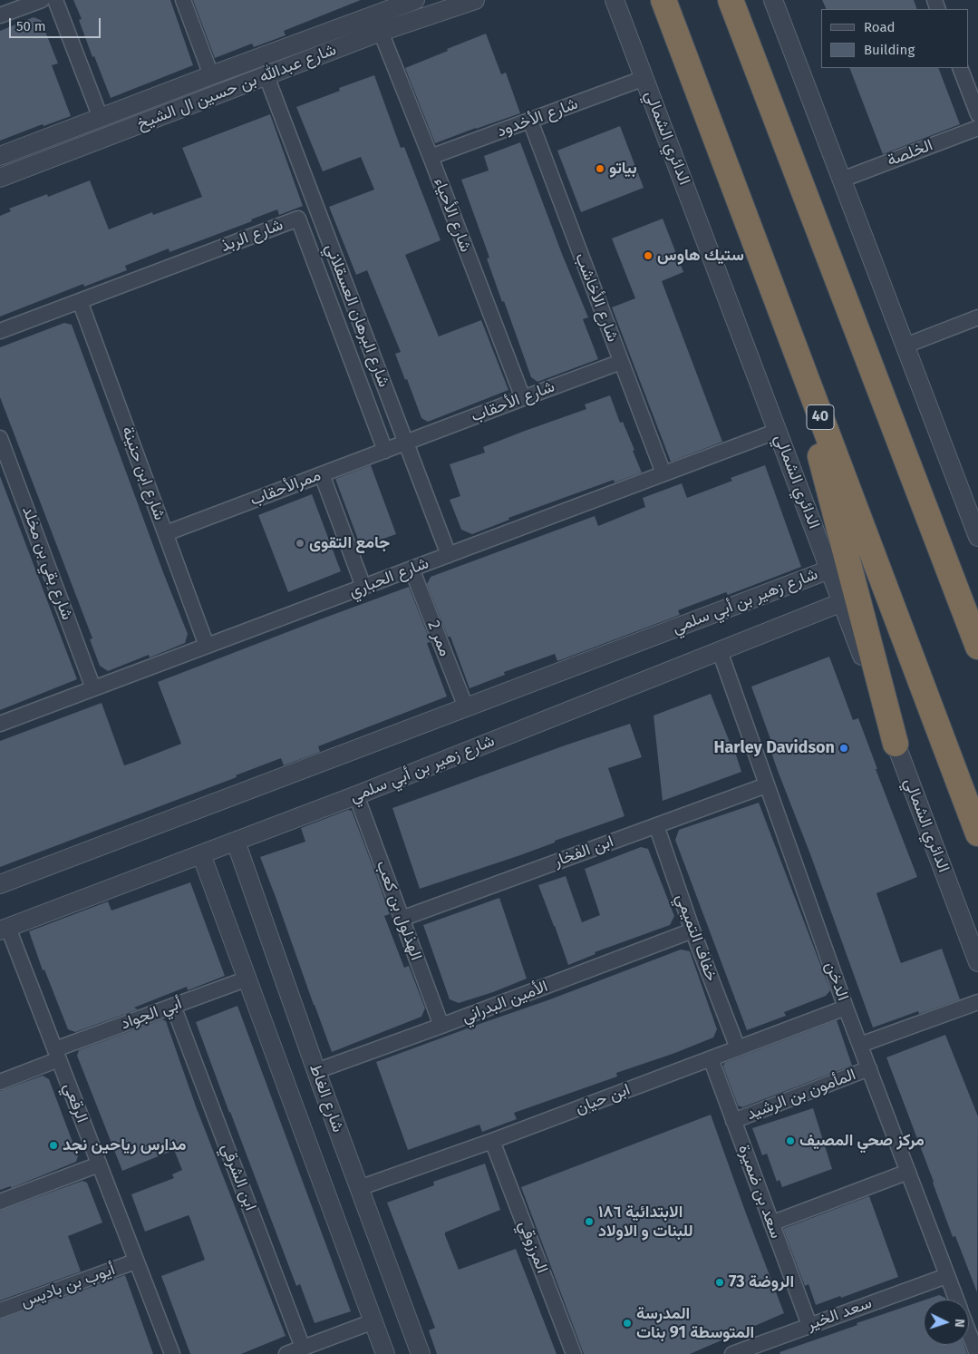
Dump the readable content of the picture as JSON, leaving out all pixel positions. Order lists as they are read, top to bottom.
{
  "streets": {
    "highway": ["40"],
    "street": [
      "شارع عبدالله بن حسين ال الشيخ",
      "شارع الأخدود",
      "الدائري الشمالي",
      "الخلصة",
      "شارع الأحياء",
      "شارع الربذ",
      "شارع الأخاشب",
      "شارع البرهان العسقلاني",
      "شارع الأحقاب",
      "شارع ابن حنينة",
      "ممرالأحقاب",
      "شارع بقي بن مخلد",
      "شارع الحباري",
      "شارع زهير بن أبي سلمي",
      "ممر 2",
      "ابن الفخار",
      "الهذلول بن كعب",
      "خفاف التميمي",
      "الدخن",
      "الأمين البدراني",
      "أبي الجواد",
      "المأمون بن الرشيد",
      "شارع الغاط",
      "ابن حيان",
      "الرقعي",
      "ابن الشرقي",
      "سعد بن ضميرة",
      "المرزوقي",
      "أيوب بن باديس",
      "سعد الخير"
    ]
  },
  "crossings": [
    ["شارع عبدالله بن حسين ال الشيخ", "شارع الأحياء"],
    ["شارع عبدالله بن حسين ال الشيخ", "شارع البرهان العسقلاني"],
    ["شارع الأخدود", "الدائري الشمالي"],
    ["شارع الأخدود", "شارع الأحياء"],
    ["شارع الأخدود", "شارع الأخاشب"],
    ["الدائري الشمالي", "شارع الحباري"],
    ["الدائري الشمالي", "شارع زهير بن أبي سلمي"],
    ["شارع الأحياء", "شارع الأحقاب"],
    ["شارع الربذ", "شارع ابن حنينة"],
    ["شارع الربذ", "ممرالأحقاب"],
    ["شارع الأخاشب", "شارع الأحقاب"],
    ["شارع الأخاشب", "شارع الحباري"],
    ["شارع البرهان العسقلاني", "شارع الأحقاب"],
    ["شارع البرهان العسقلاني", "ممرالأحقاب"],
    ["شارع البرهان العسقلاني", "شارع الحباري"],
    ["شارع الأحقاب", "ممرالأحقاب"],
    ["شارع ابن حنينة", "ممرالأحقاب"],
    ["شارع ابن حنينة", "شارع الحباري"],
    ["شارع بقي بن مخلد", "شارع الحباري"],
    ["شارع الحباري", "ممر 2"],
    ["شارع زهير بن أبي سلمي", "ممر 2"],
    ["شارع زهير بن أبي سلمي", "الهذلول بن كعب"],
    ["شارع زهير بن أبي سلمي", "الدخن"],
    ["شارع زهير بن أبي سلمي", "شارع الغاط"],
    ["شارع زهير بن أبي سلمي", "الرقعي"],
    ["ابن الفخار", "الهذلول بن كعب"],
    ["ابن الفخار", "خفاف التميمي"],
    ["ابن الفخار", "الدخن"],
    ["الهذلول بن كعب", "الأمين البدراني"],
    ["خفاف التميمي", "الأمين البدراني"],
    ["خفاف التميمي", "ابن حيان"],
    ["الدخن", "المأمون بن الرشيد"],
    ["الدخن", "ابن حيان"],
    ["الدخن", "سعد الخير"],
    ["الأمين البدراني", "شارع الغاط"],
    ["أبي الجواد", "شارع الغاط"],
    ["أبي الجواد", "الرقعي"],
    ["أبي الجواد", "ابن الشرقي"],
    ["المأمون بن الرشيد", "سعد بن ضميرة"],
    ["شارع الغاط", "ابن حيان"],
    ["ابن حيان", "سعد بن ضميرة"],
    ["ابن حيان", "المرزوقي"],
    ["الرقعي", "أيوب بن باديس"],
    ["سعد بن ضميرة", "سعد الخير"]
  ],
  "places": [
    "بياتو",
    "ستيك هاوس",
    "جامع التقوى",
    "Harley Davidson",
    "مركز صحي المصيف",
    "مدارس رياحين نجد",
    "الابتدائية ١٨٦ للبنات و الاولاد",
    "الروضة 73",
    "المدرسة المتوسطة 91 بنات"
  ],
  "legend": ["Road", "Building"],
  "scale_bar": "50 m",
  "north": "right"
}
